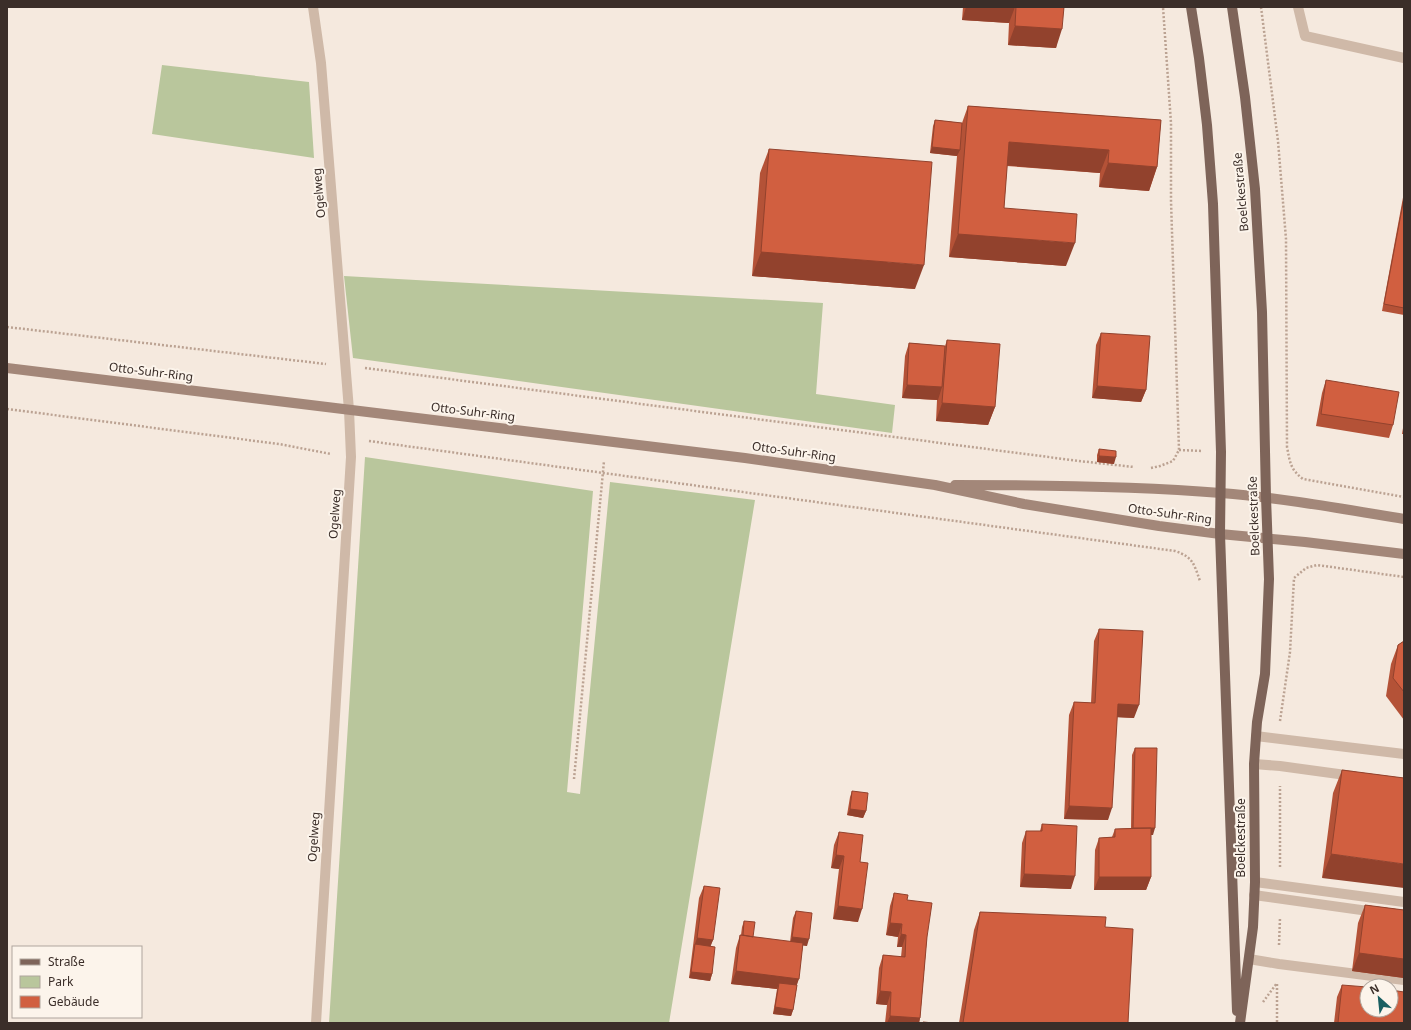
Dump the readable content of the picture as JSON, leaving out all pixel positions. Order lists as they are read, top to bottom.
{
  "streets": {
    "main road": ["Boelckestraße"],
    "street": ["Ogelweg", "Otto-Suhr-Ring"]
  },
  "crossings": [
    ["Boelckestraße", "Otto-Suhr-Ring"],
    ["Ogelweg", "Otto-Suhr-Ring"]
  ],
  "legend": ["Straße", "Park", "Gebäude"],
  "north": "top left"
}
